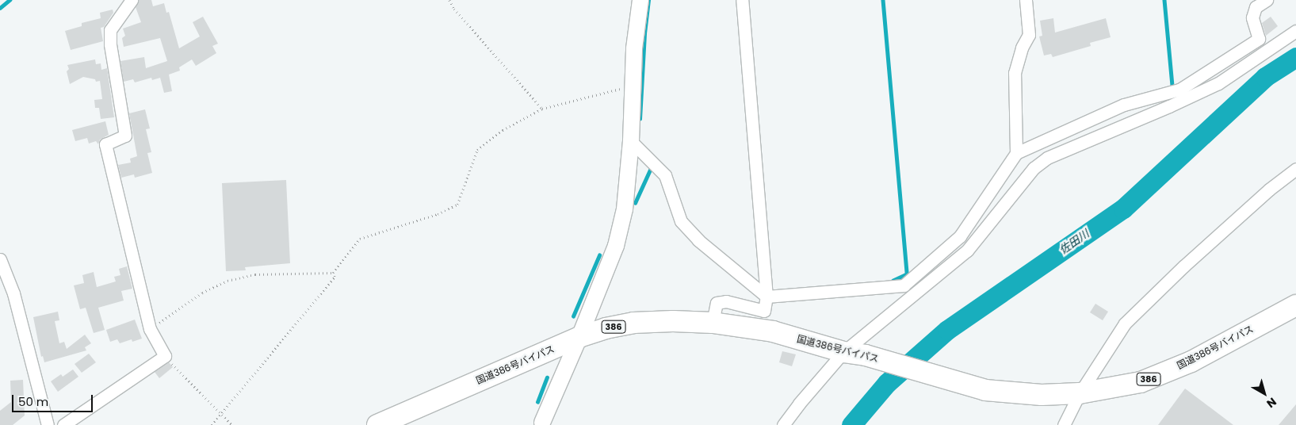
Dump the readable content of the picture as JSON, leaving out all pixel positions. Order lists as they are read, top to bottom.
{
  "streets": {
    "highway": ["386", "国道386号バイパス"]
  },
  "water": ["佐田川"],
  "scale_bar": "50 m",
  "north": "bottom right"
}
